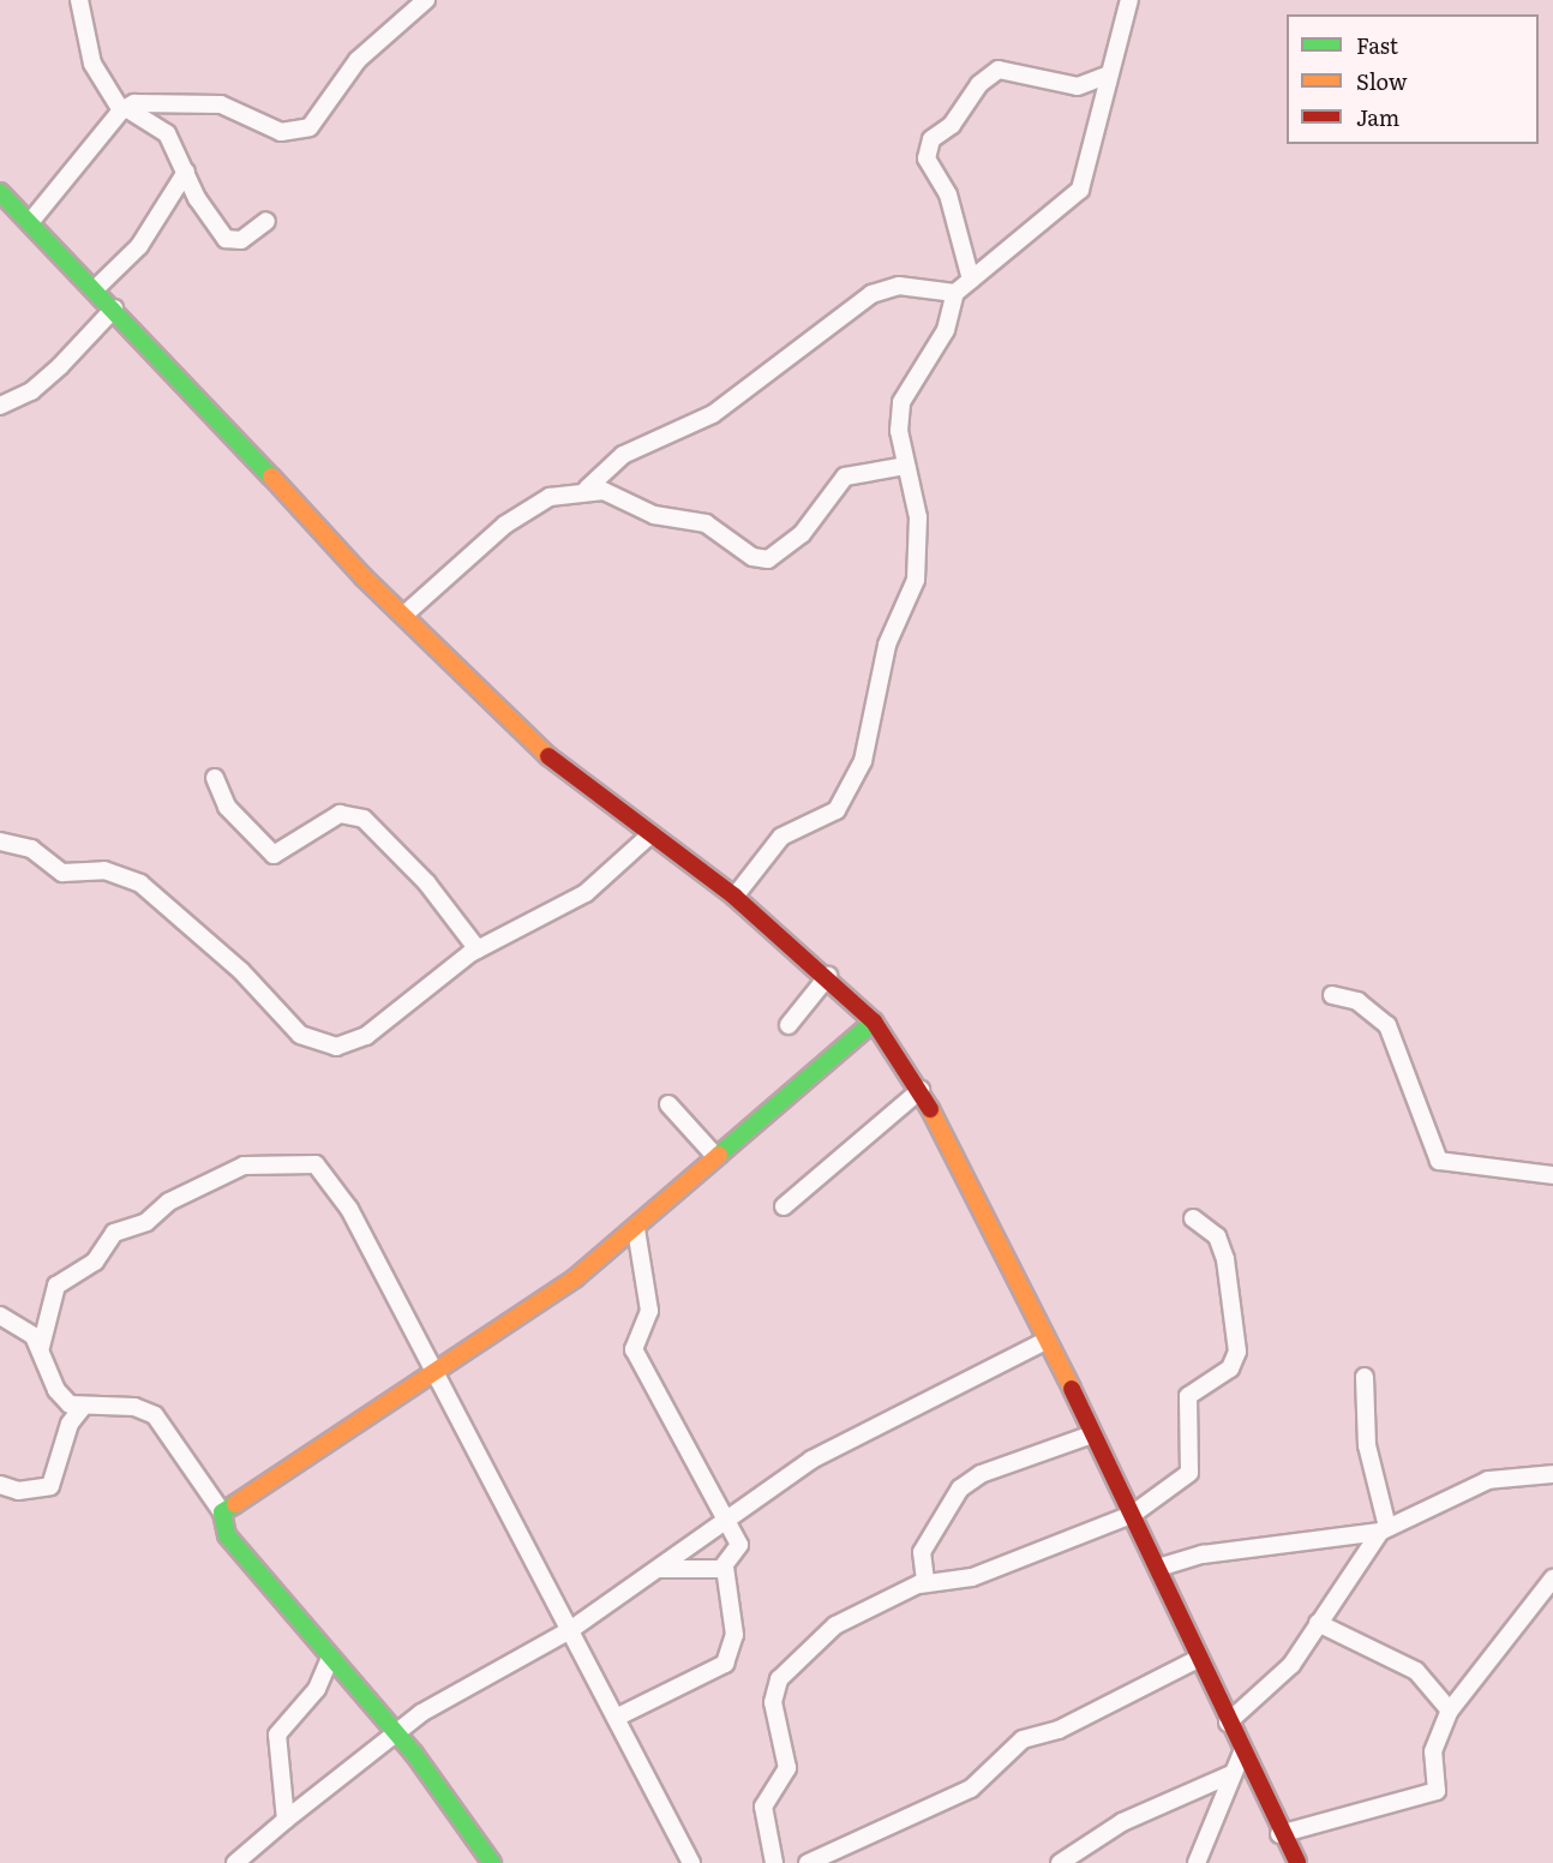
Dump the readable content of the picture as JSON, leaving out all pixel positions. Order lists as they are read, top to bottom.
{
  "legend": ["Fast", "Slow", "Jam"]
}
